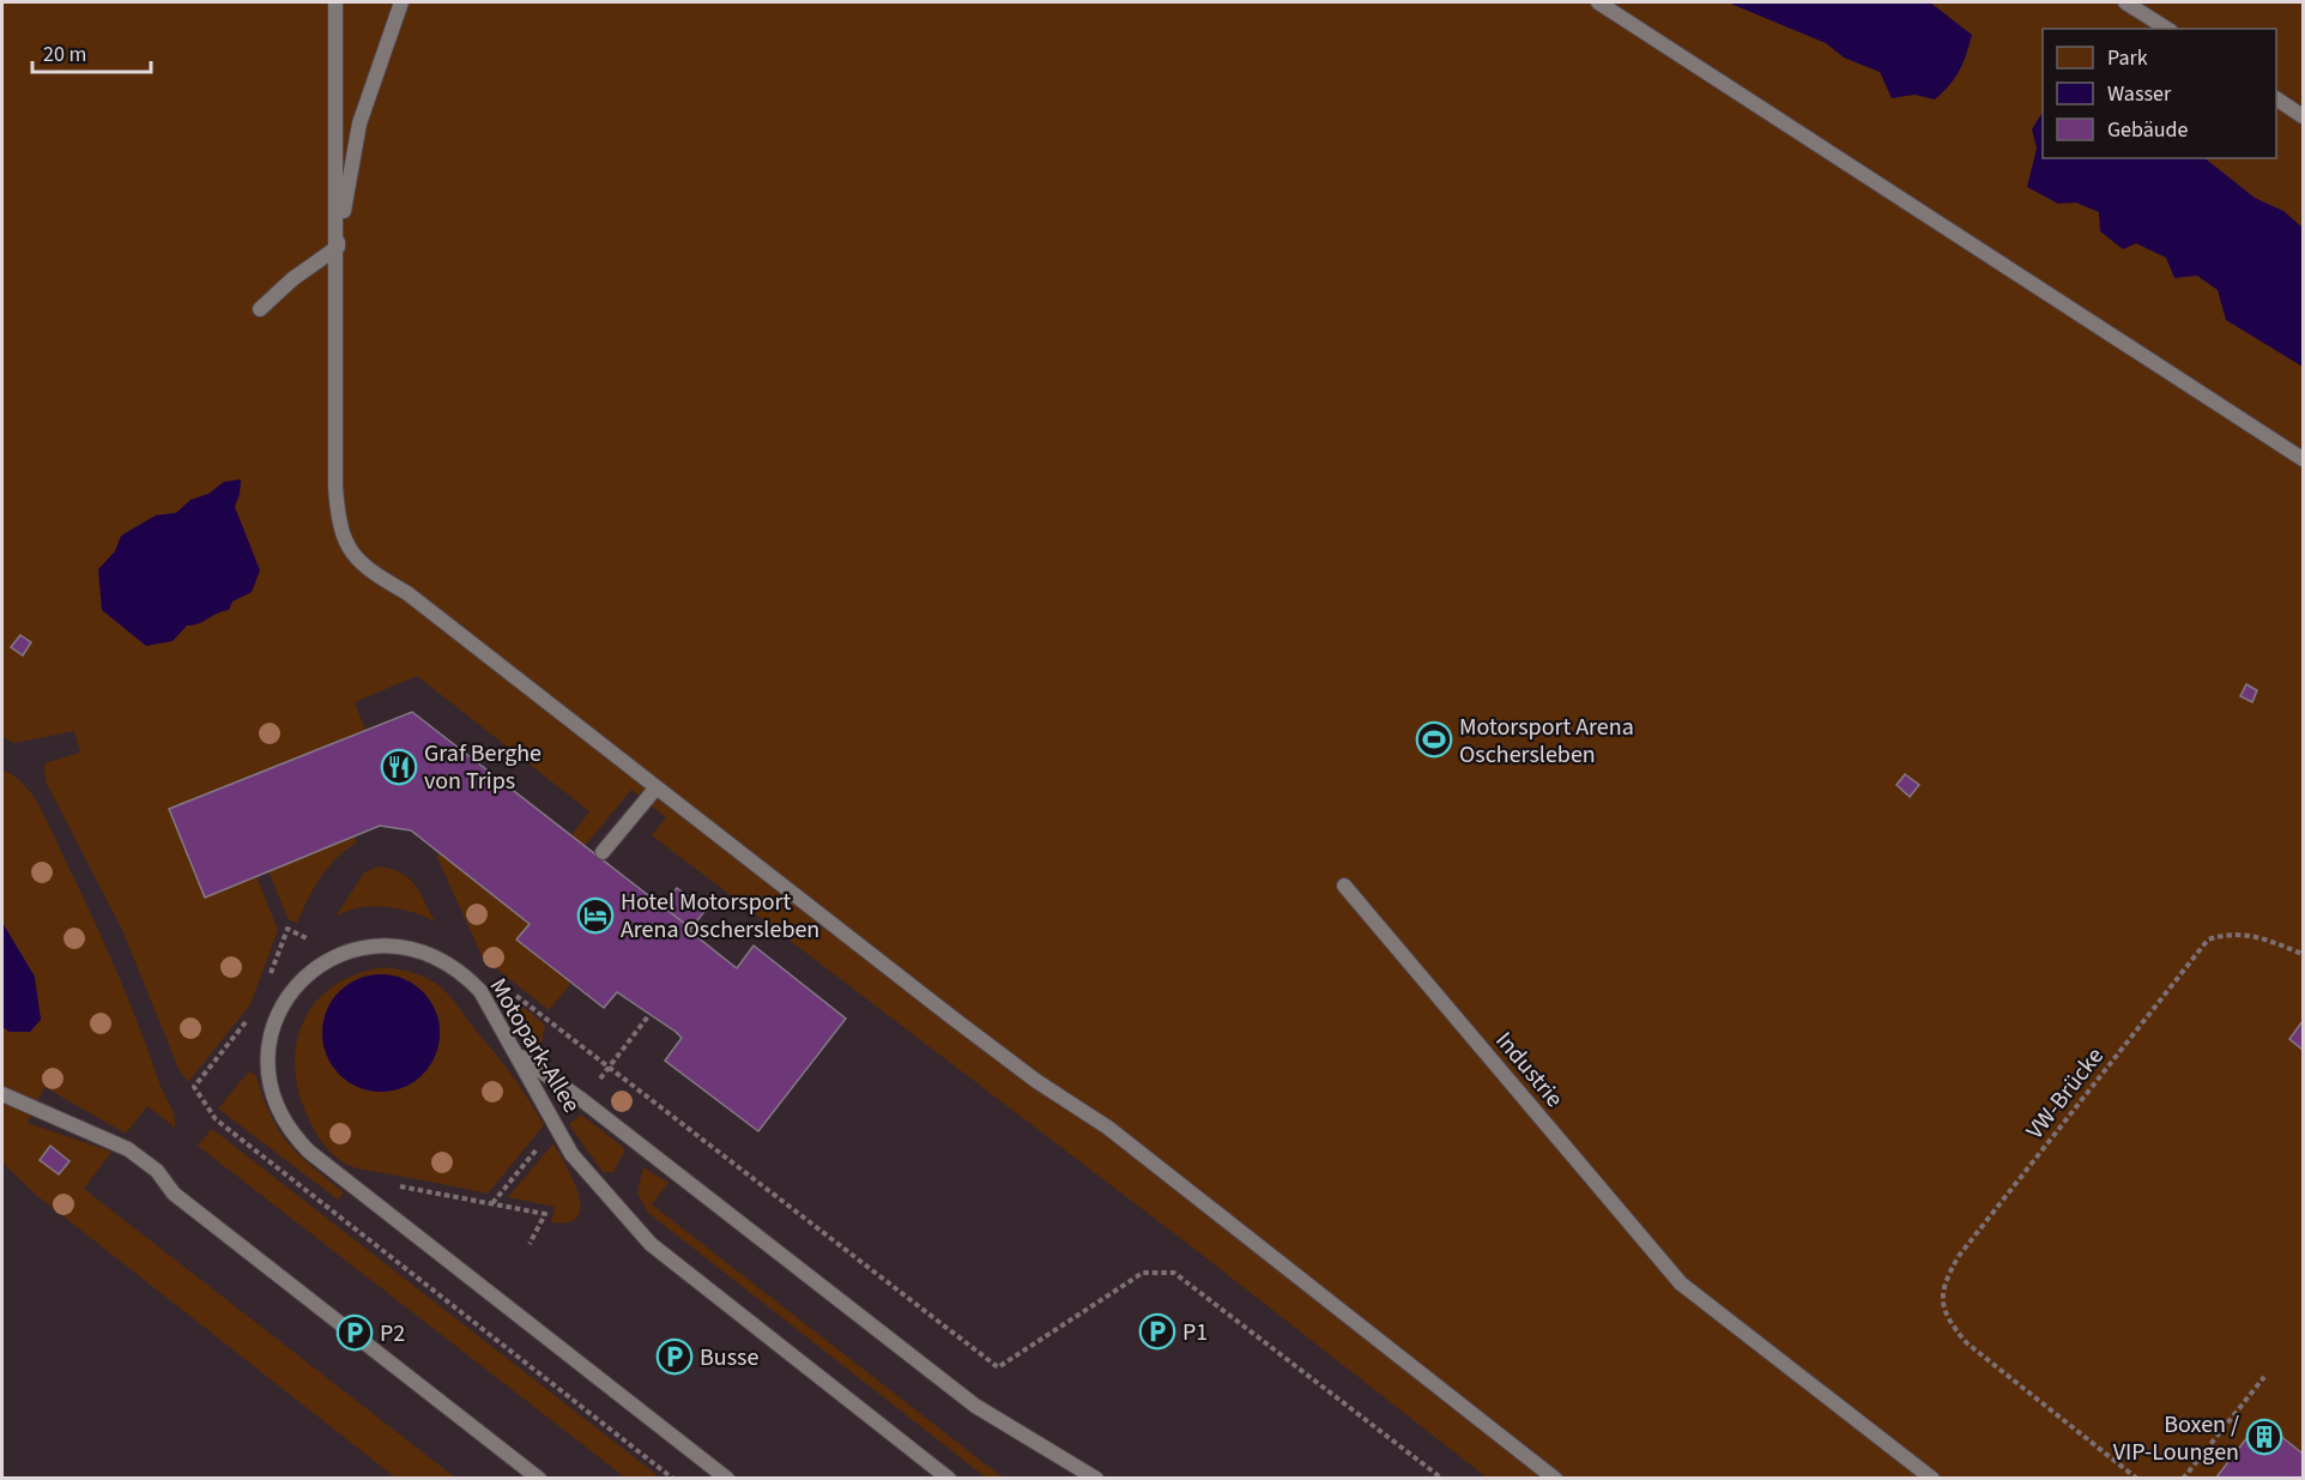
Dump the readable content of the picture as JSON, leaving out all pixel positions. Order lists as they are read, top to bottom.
{
  "streets": {
    "lane": ["Motopark-Allee", "Industrie"],
    "path": ["VW-Brücke"]
  },
  "places": {
    "sports": ["Motorsport Arena Oschersleben"],
    "restaurant": ["Graf Berghe von Trips"],
    "hotel": ["Hotel Motorsport Arena Oschersleben"],
    "parking": ["P1", "P2", "Busse"],
    "building": ["Boxen / VIP-Loungen"]
  },
  "legend": ["Park", "Wasser", "Gebäude"],
  "scale_bar": "20 m"
}
